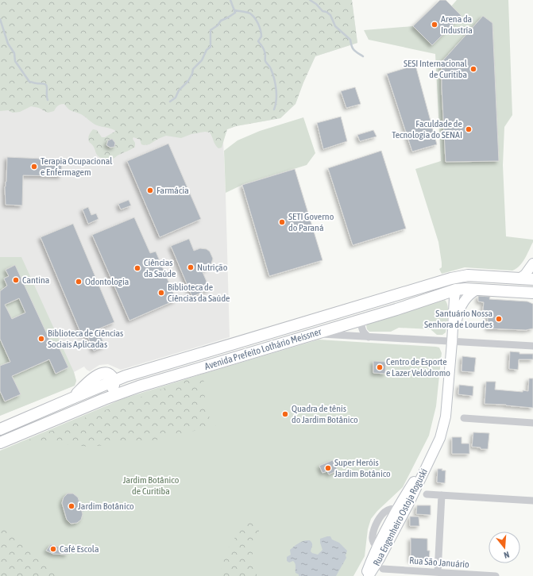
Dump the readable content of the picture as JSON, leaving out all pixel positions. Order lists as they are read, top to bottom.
{
  "streets": {
    "main road": ["Avenida Prefeito Lothário Meissner", "Rua Engenheiro Ostoja Roguski"],
    "street": ["Rua São Januário"]
  },
  "crossings": [
    ["Avenida Prefeito Lothário Meissner", "Rua Engenheiro Ostoja Roguski"]
  ],
  "parks": ["Jardim Botânico de Curitiba"],
  "places": [
    "Arena da Industría",
    "SESI Internacional de Curitiba",
    "Faculdade de Tecnologia do SENAI",
    "Terapia Ocupacional e Enfermagem",
    "Farmácia",
    "SETI Governo do Paraná",
    "Nutrição",
    "Ciências da Saúde",
    "Cantina",
    "Odontologia",
    "Biblioteca de Ciências da Saúde",
    "Santuário Nossa Senhora de Lourdes",
    "Biblioteca de Ciências Sociais Aplicadas",
    "Centro de Esporte e Lazer Velódromo",
    "Quadra de tênis do Jardim Botânico",
    "Super Heróis Jardim Botânico",
    "Jardim Botânico",
    "Café Escola"
  ],
  "north": "bottom"
}
